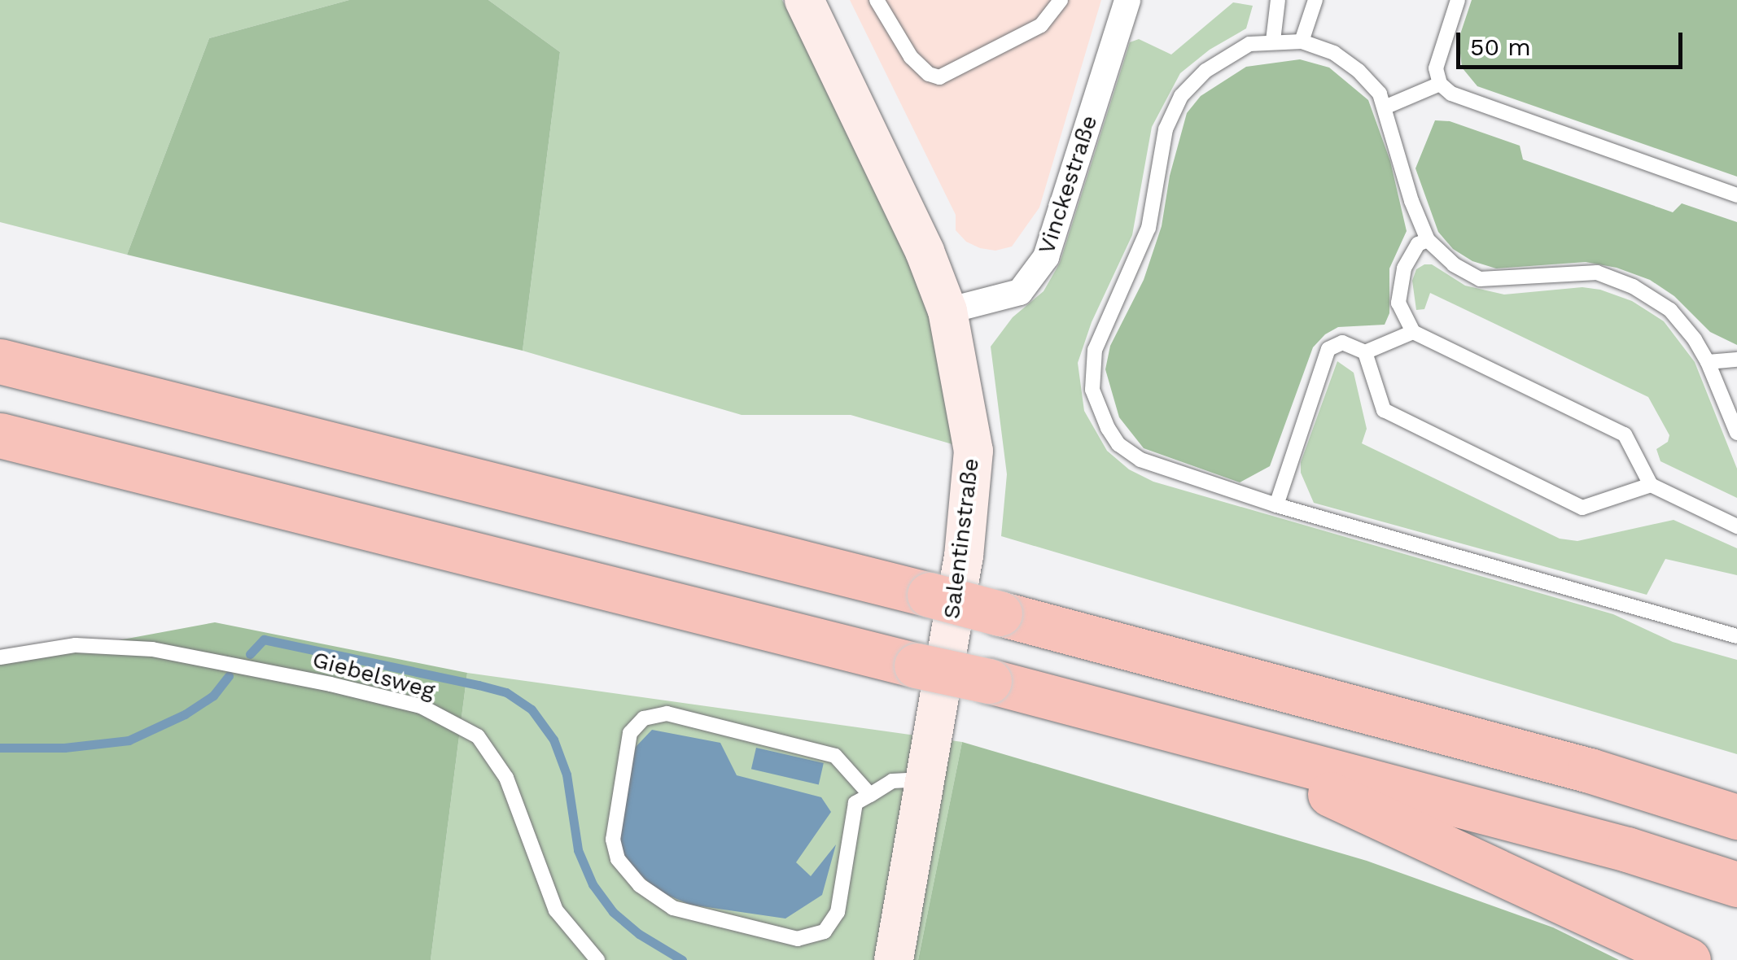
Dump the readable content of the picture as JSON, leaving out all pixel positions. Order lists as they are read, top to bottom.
{
  "streets": {
    "street": ["Vinckestraße", "Salentinstraße"],
    "lane": ["Giebelsweg"]
  },
  "crossings": [
    ["Vinckestraße", "Salentinstraße"]
  ],
  "scale_bar": "50 m"
}
